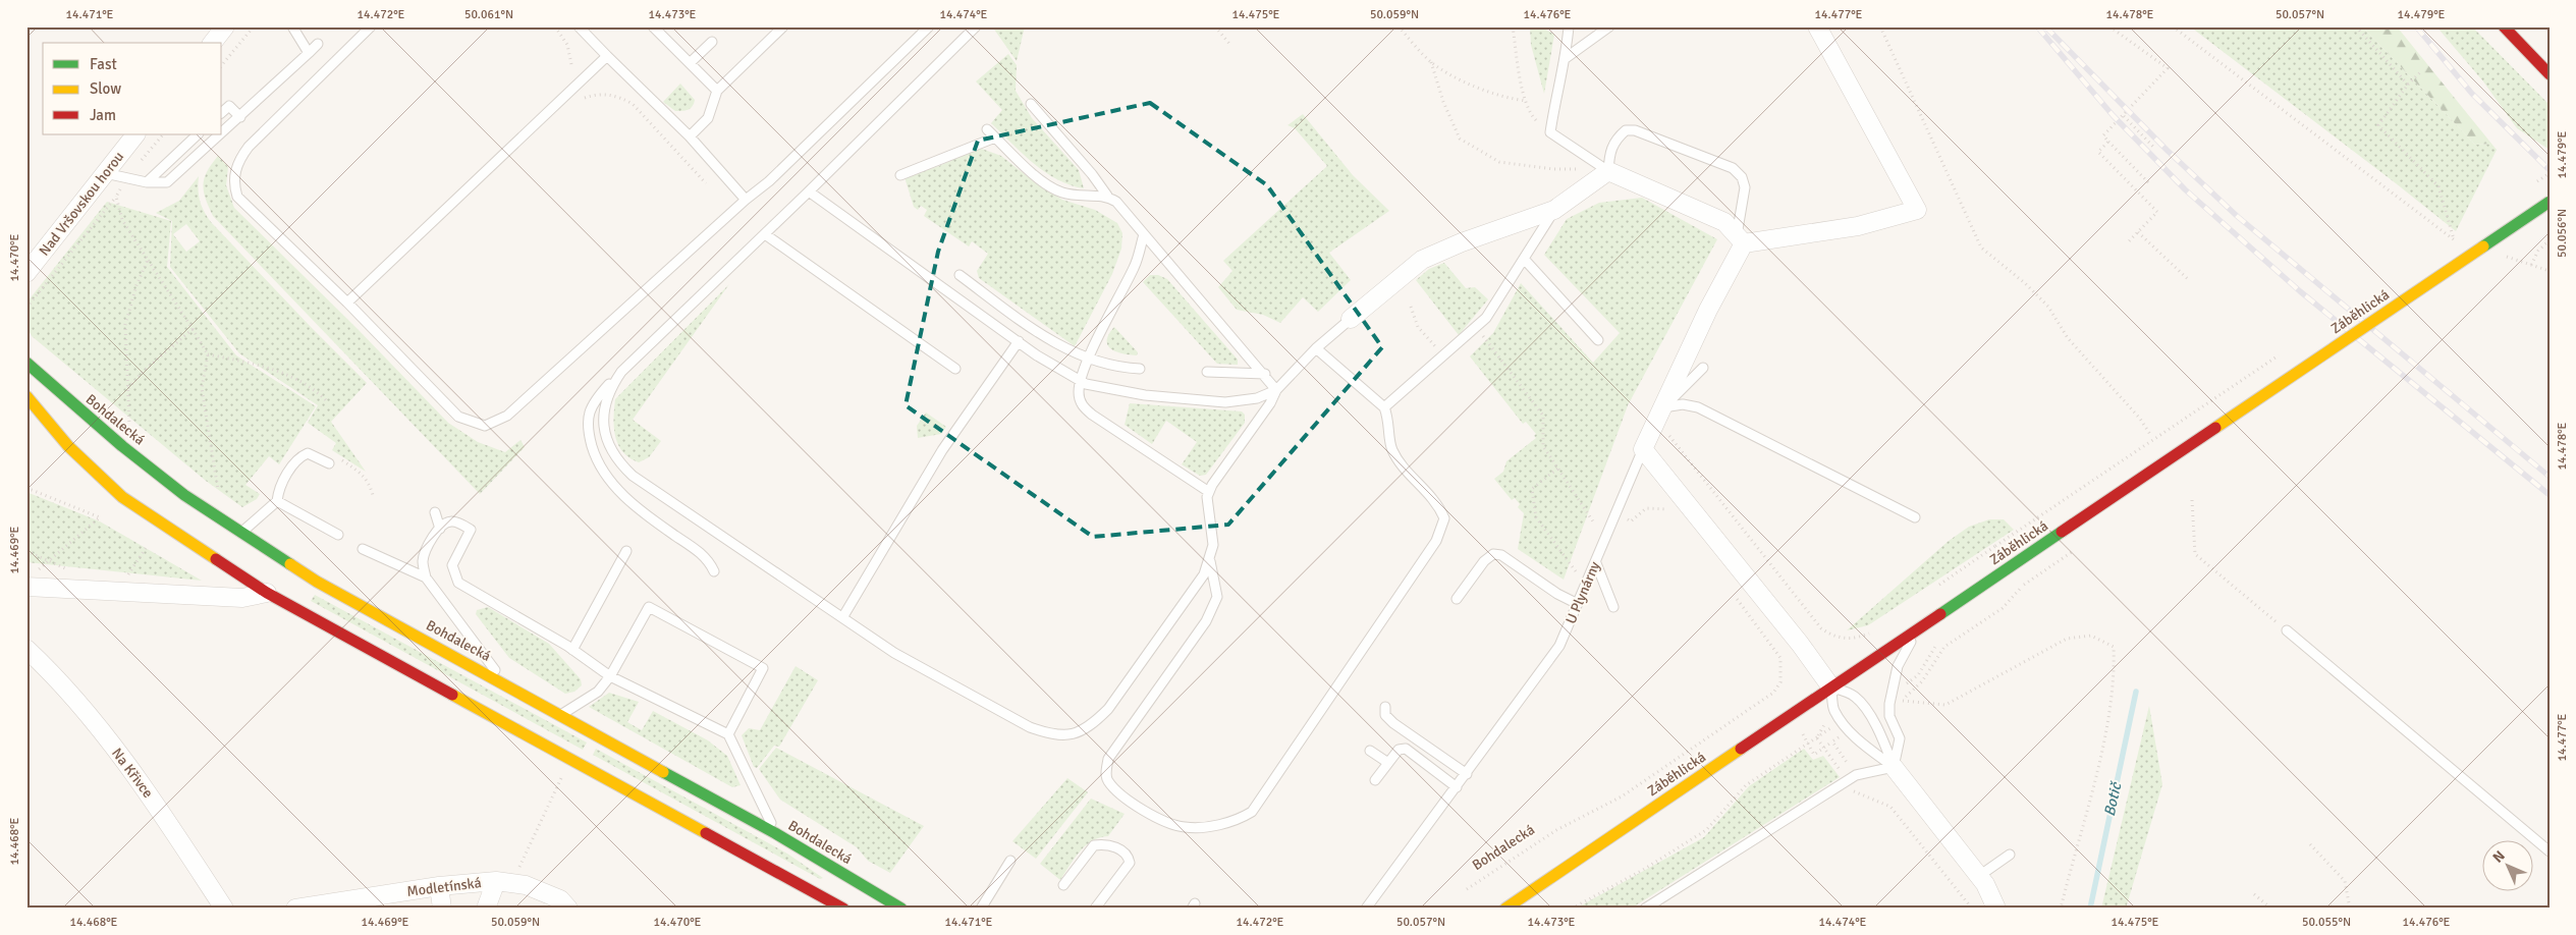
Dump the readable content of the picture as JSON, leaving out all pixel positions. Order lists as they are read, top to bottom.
{
  "streets": {
    "main road": ["Záběhlická", "Bohdalecká"],
    "street": [
      "Nad Vršovskou horou",
      "U Plynárny",
      "Na Křivce",
      "Modletínská"
    ]
  },
  "water": ["Botič"],
  "legend": ["Fast", "Slow", "Jam"],
  "north": "top left",
  "coordinates": [
    "14.471°E",
    "14.472°E",
    "50.061°N",
    "14.473°E",
    "14.474°E",
    "14.475°E",
    "50.059°N",
    "14.476°E",
    "14.477°E",
    "14.478°E",
    "50.057°N",
    "14.479°E",
    "50.056°N",
    "14.470°E",
    "14.469°E",
    "14.468°E",
    "50.055°N"
  ]
}
